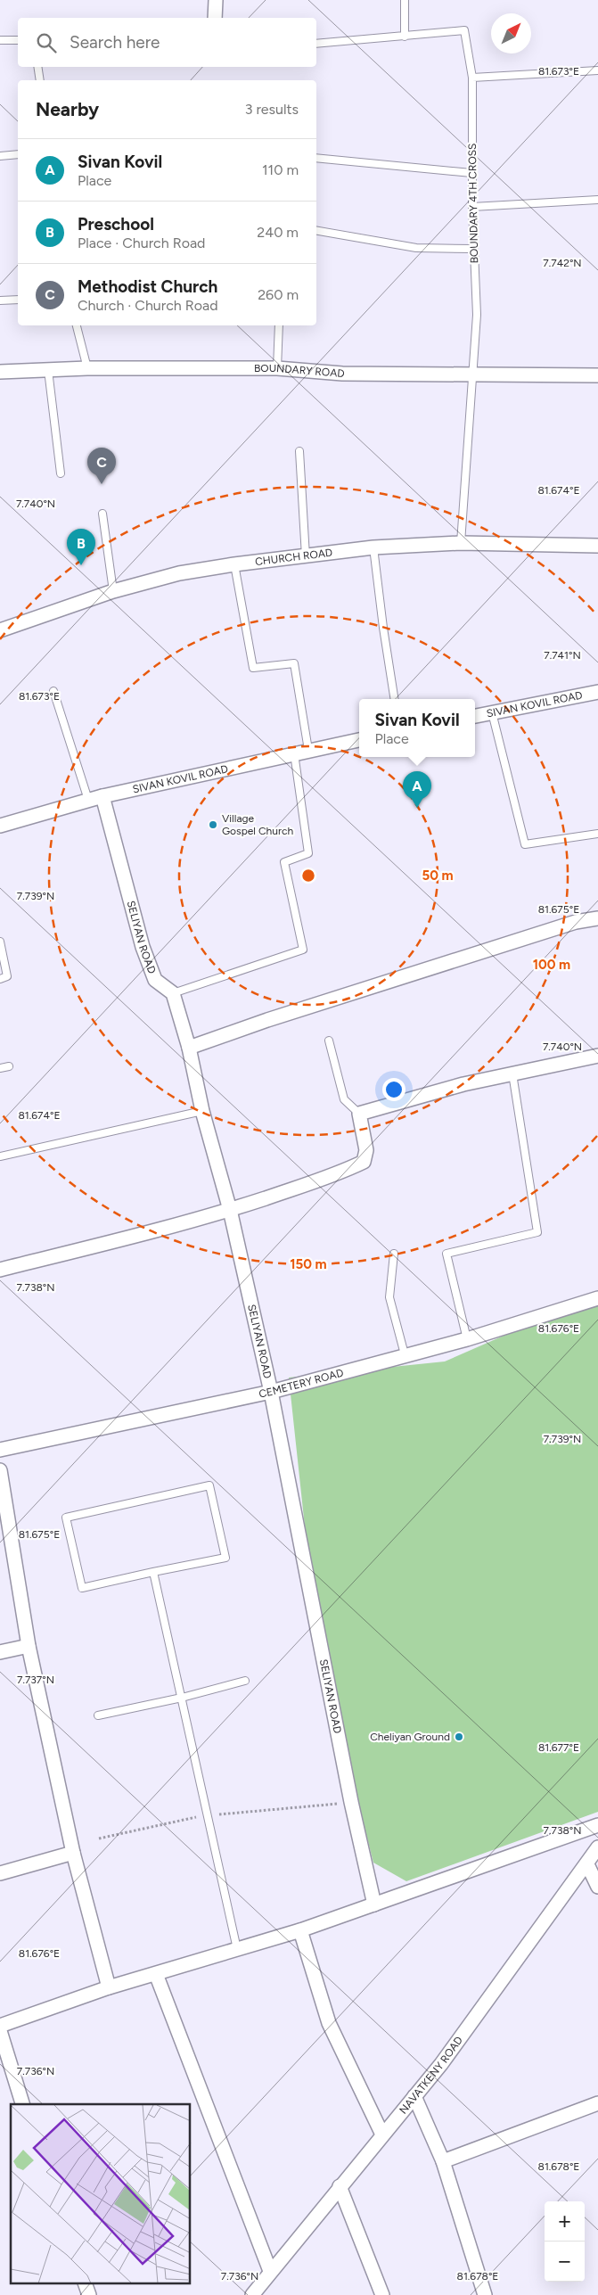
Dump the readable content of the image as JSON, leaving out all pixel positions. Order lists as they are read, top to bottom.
{
  "streets": {
    "street": [
      "BOUNDARY ROAD",
      "CHURCH ROAD",
      "SIVAN KOVIL ROAD",
      "SELIYAN ROAD",
      "CEMETERY ROAD",
      "NAVATKENY ROAD"
    ],
    "lane": ["BOUNDARY 4TH CROSS"]
  },
  "crossings": [
    ["BOUNDARY 4TH CROSS", "BOUNDARY ROAD"],
    ["BOUNDARY 4TH CROSS", "CHURCH ROAD"],
    ["SIVAN KOVIL ROAD", "SELIYAN ROAD"],
    ["SELIYAN ROAD", "CEMETERY ROAD"]
  ],
  "places": ["Village Gospel Church", "Cheliyan Ground"],
  "north": "top right",
  "page": {
    "search": "Search here",
    "heading": ["Nearby", "3 results"],
    "list": [
      {
        "mark": "A",
        "name": "Sivan Kovil",
        "note": "Place",
        "value": "110 m"
      },
      {
        "mark": "B",
        "name": "Preschool",
        "note": "Place · Church Road",
        "value": "240 m"
      },
      {
        "mark": "C",
        "name": "Methodist Church",
        "note": "Church · Church Road",
        "value": "260 m"
      }
    ],
    "pins": ["C", "B", "A"],
    "popup": ["Sivan Kovil", "Place"],
    "map_buttons": ["+", "−"]
  },
  "coordinates": [
    "81.673°E",
    "7.742°N",
    "81.674°E",
    "7.740°N",
    "7.741°N",
    "7.739°N",
    "81.675°E",
    "7.738°N",
    "81.676°E",
    "7.737°N",
    "81.677°E",
    "7.736°N",
    "81.678°E"
  ],
  "rings": ["50 m", "100 m", "150 m"]
}
